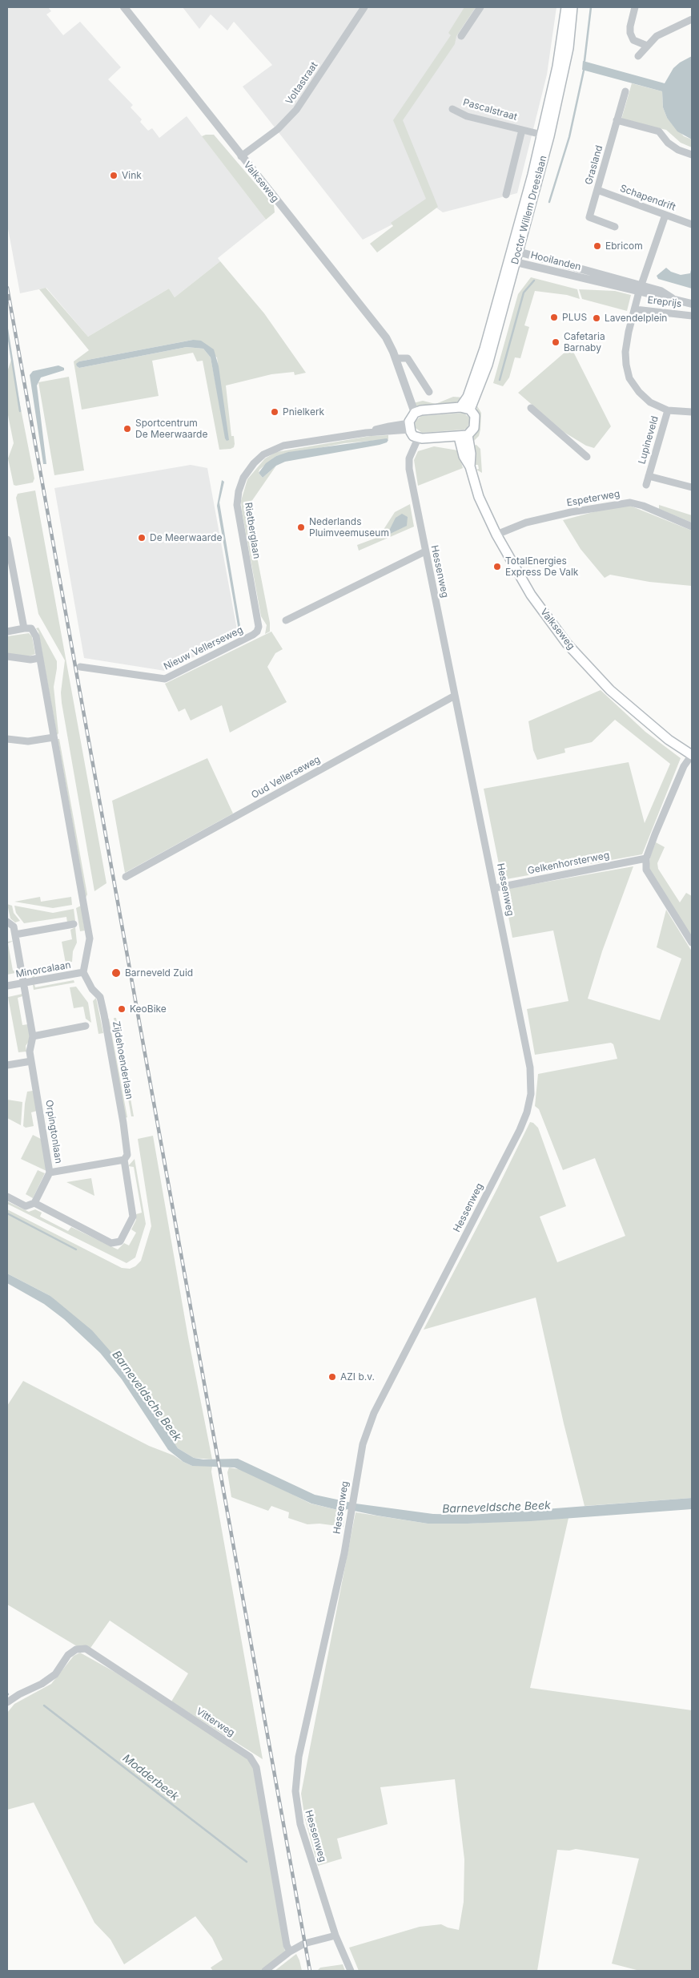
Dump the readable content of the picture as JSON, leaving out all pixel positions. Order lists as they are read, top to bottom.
{
  "streets": {
    "main road": ["Valkseweg", "Doctor Willem Dreeslaan"],
    "street": [
      "Voltastraat",
      "Pascalstraat",
      "Grasland",
      "Schapendrift",
      "Hooilanden",
      "Ereprijs",
      "Lupineveld",
      "Espeterweg",
      "Rietberglaan",
      "Hessenweg",
      "Nieuw Vellerseweg",
      "Oud Vellerseweg",
      "Gelkenhorsterweg",
      "Minorcalaan",
      "Zijdehoenderlaan",
      "Orpingtonlaan",
      "Vitterweg"
    ]
  },
  "crossings": [
    ["Voltastraat", "Valkseweg"],
    ["Pascalstraat", "Doctor Willem Dreeslaan"],
    ["Grasland", "Schapendrift"],
    ["Valkseweg", "Espeterweg"],
    ["Doctor Willem Dreeslaan", "Hooilanden"],
    ["Rietberglaan", "Nieuw Vellerseweg"],
    ["Hessenweg", "Oud Vellerseweg"],
    ["Hessenweg", "Gelkenhorsterweg"],
    ["Minorcalaan", "Zijdehoenderlaan"],
    ["Minorcalaan", "Orpingtonlaan"],
    ["Zijdehoenderlaan", "Orpingtonlaan"]
  ],
  "water": ["Barneveldsche Beek", "Modderbeek"],
  "places": [
    "Vink",
    "Ebricom",
    "PLUS",
    "Lavendelplein",
    "Cafetaria Barnaby",
    "Pnielkerk",
    "Sportcentrum De Meerwaarde",
    "Nederlands Pluimveemuseum",
    "De Meerwaarde",
    "TotalEnergies Express De Valk",
    "Barneveld Zuid",
    "KeoBike",
    "AZI b.v."
  ]
}
